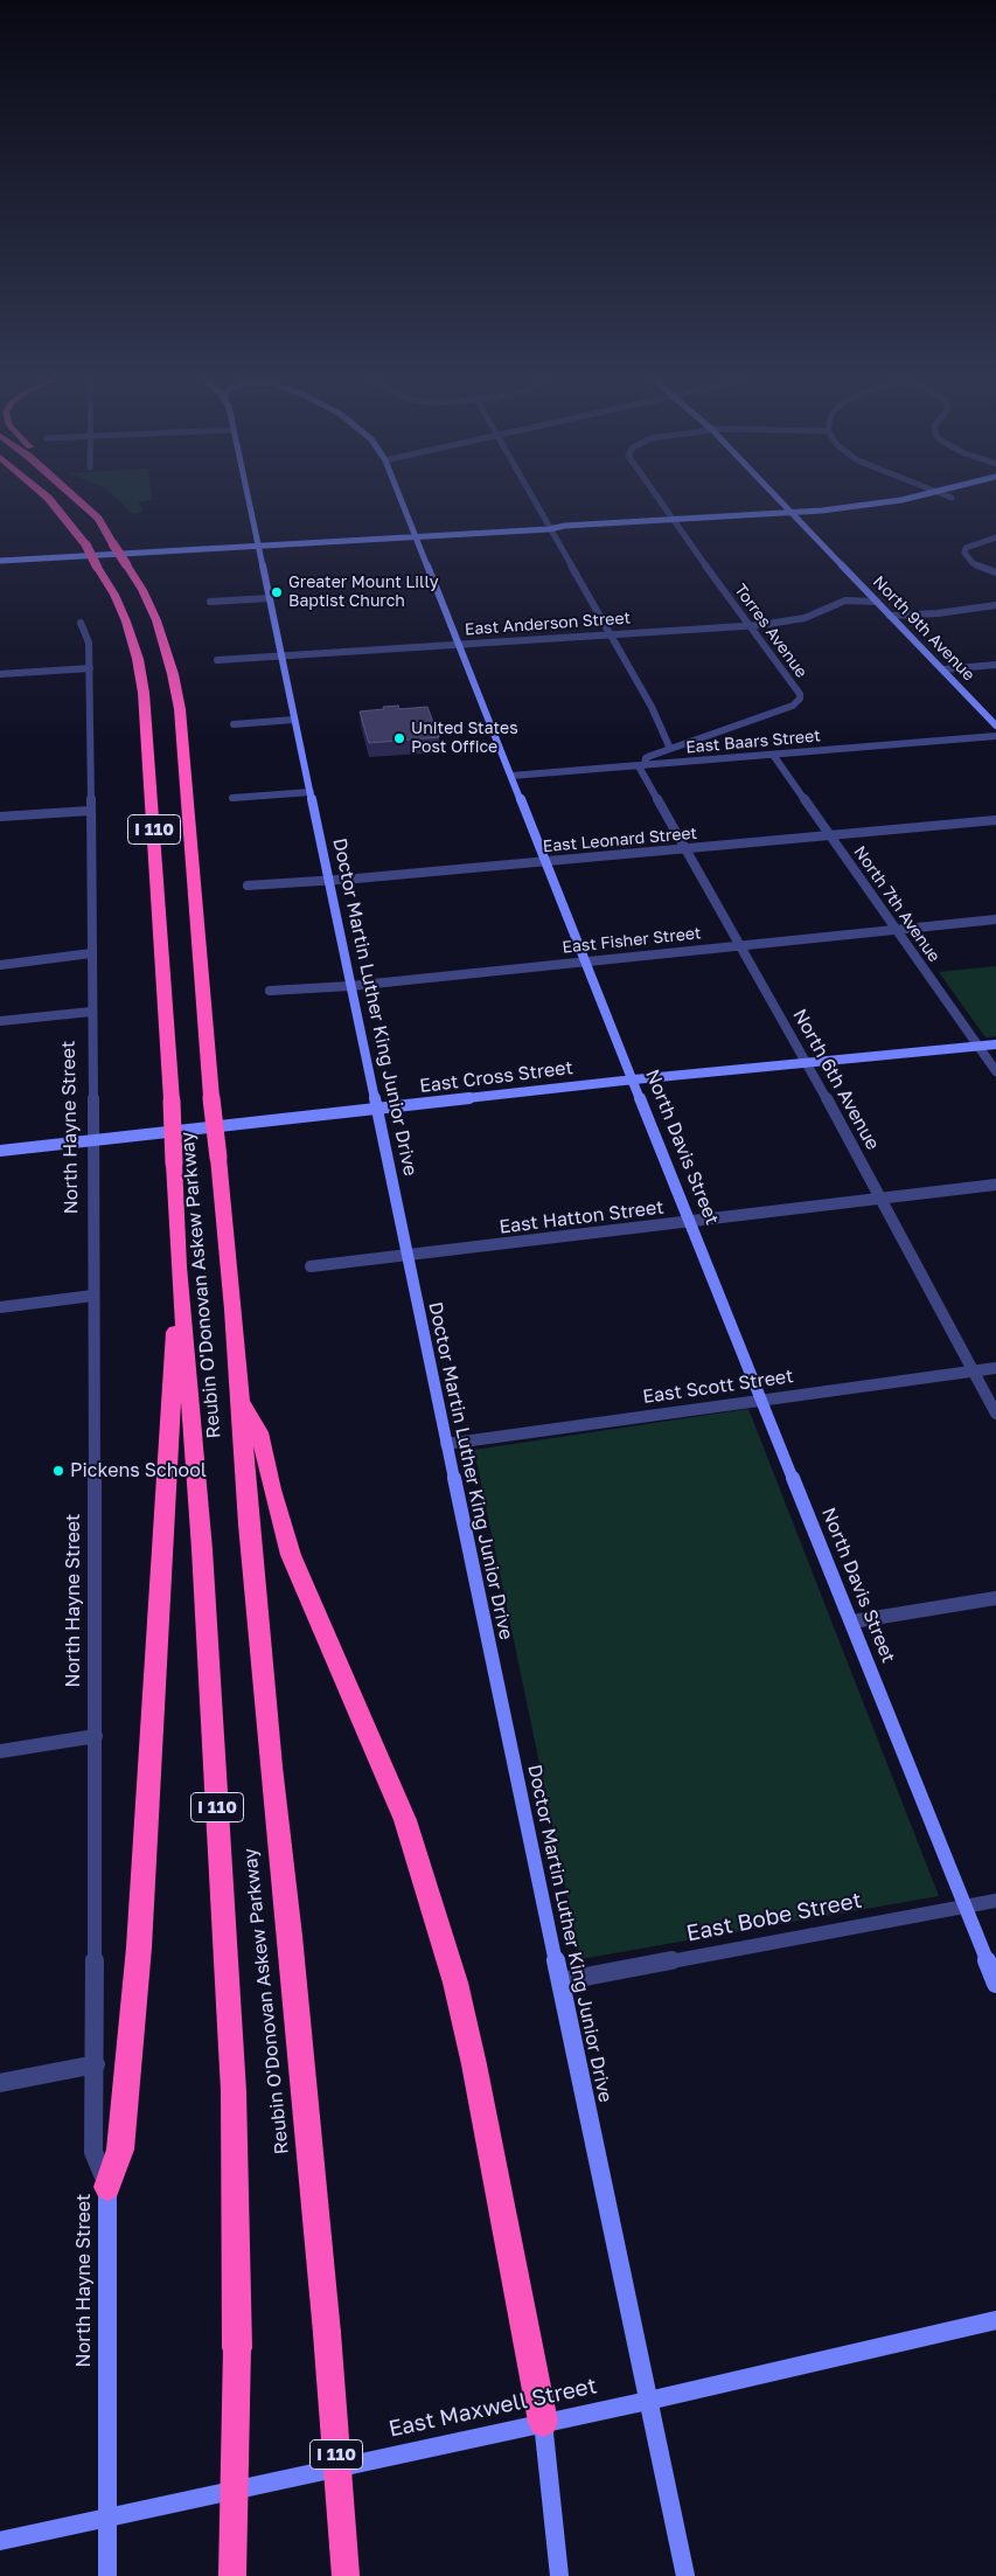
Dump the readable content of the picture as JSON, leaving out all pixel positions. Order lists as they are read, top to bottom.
{
  "streets": {
    "highway": ["I 110", "Reubin O'Donovan Askew Parkway"],
    "main road": [
      "North 9th Avenue",
      "Doctor Martin Luther King Junior Drive",
      "East Cross Street",
      "North Hayne Street",
      "North Davis Street",
      "East Maxwell Street"
    ],
    "street": [
      "East Anderson Street",
      "Torres Avenue",
      "East Baars Street",
      "East Leonard Street",
      "North 7th Avenue",
      "East Fisher Street",
      "North 6th Avenue",
      "East Hatton Street",
      "East Scott Street",
      "East Bobe Street"
    ]
  },
  "crossings": [
    ["East Anderson Street", "North 9th Avenue"],
    ["East Anderson Street", "Torres Avenue"],
    ["East Anderson Street", "Doctor Martin Luther King Junior Drive"],
    ["East Anderson Street", "North Davis Street"],
    ["East Baars Street", "North 7th Avenue"],
    ["East Baars Street", "North 6th Avenue"],
    ["East Baars Street", "North Davis Street"],
    ["East Leonard Street", "North 7th Avenue"],
    ["East Leonard Street", "Doctor Martin Luther King Junior Drive"],
    ["East Leonard Street", "North 6th Avenue"],
    ["East Leonard Street", "North Davis Street"],
    ["North 7th Avenue", "East Fisher Street"],
    ["North 7th Avenue", "East Cross Street"],
    ["East Fisher Street", "Doctor Martin Luther King Junior Drive"],
    ["East Fisher Street", "North 6th Avenue"],
    ["East Fisher Street", "North Davis Street"],
    ["Doctor Martin Luther King Junior Drive", "East Cross Street"],
    ["Doctor Martin Luther King Junior Drive", "East Hatton Street"],
    ["Doctor Martin Luther King Junior Drive", "East Scott Street"],
    ["Doctor Martin Luther King Junior Drive", "East Bobe Street"],
    ["Doctor Martin Luther King Junior Drive", "East Maxwell Street"],
    ["East Cross Street", "North 6th Avenue"],
    ["East Cross Street", "North Hayne Street"],
    ["East Cross Street", "North Davis Street"],
    ["North 6th Avenue", "East Hatton Street"],
    ["North 6th Avenue", "East Scott Street"],
    ["North Hayne Street", "East Maxwell Street"],
    ["North Davis Street", "East Hatton Street"],
    ["North Davis Street", "East Scott Street"],
    ["North Davis Street", "East Bobe Street"]
  ],
  "places": ["Greater Mount Lilly Baptist Church", "United States Post Office", "Pickens School"]
}
